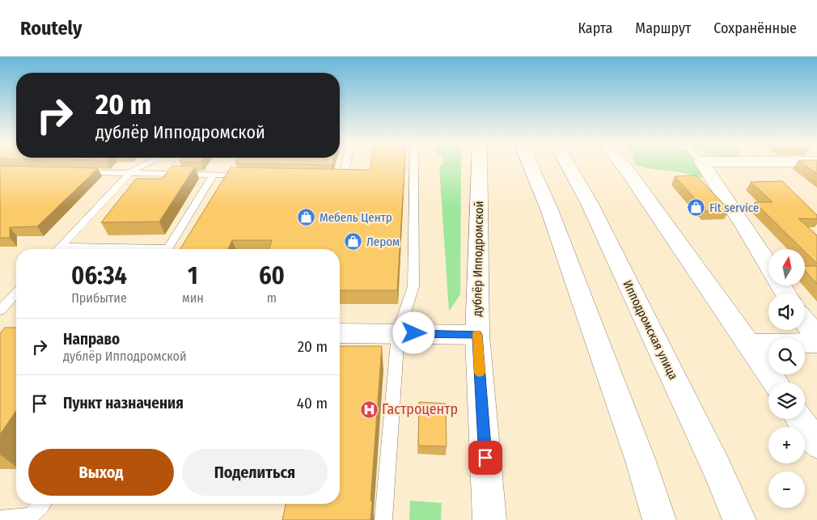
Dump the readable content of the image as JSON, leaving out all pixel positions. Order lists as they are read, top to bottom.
{
  "streets": {
    "main road": ["дублёр Ипподромской", "Ипподромская улица"]
  },
  "places": {
    "shop": ["Fit service", "Мебель Центр", "Лером"],
    "hospital": ["Гастроцентр"]
  },
  "north": "top",
  "page": {
    "header": "Routely",
    "nav": ["Карта", "Маршрут", "Сохранённые"],
    "turn": ["20 m", "дублёр Ипподромской"],
    "map_buttons": ["+", "−"],
    "eta": [
      "06:34",
      "Прибытие",
      "1",
      "мин",
      "60",
      "m"
    ],
    "list": [
      {
        "name": "Направо",
        "note": "дублёр Ипподромской",
        "value": "20 m"
      },
      {
        "name": "Пункт назначения",
        "value": "40 m"
      }
    ],
    "buttons": ["Выход", "Поделиться"]
  }
}
